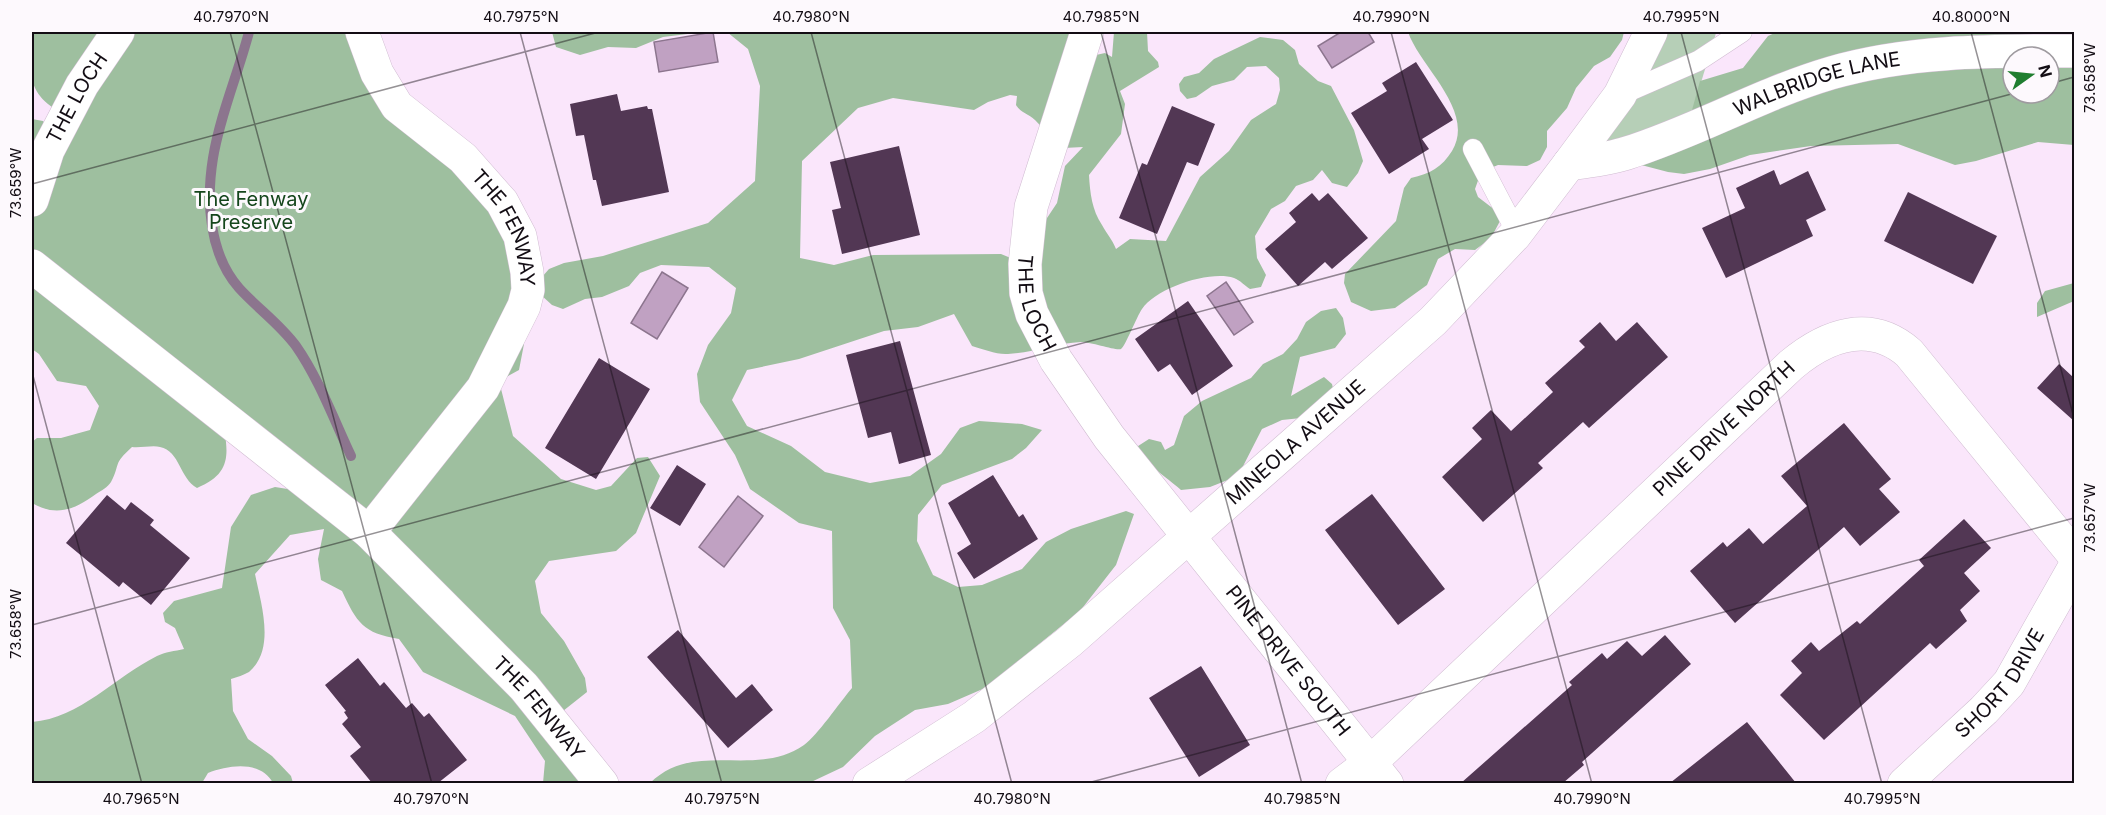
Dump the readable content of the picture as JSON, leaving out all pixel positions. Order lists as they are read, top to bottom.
{
  "streets": {
    "street": [
      "WALBRIDGE LANE",
      "THE LOCH",
      "THE FENWAY",
      "PINE DRIVE NORTH",
      "MINEOLA AVENUE",
      "PINE DRIVE SOUTH",
      "SHORT DRIVE"
    ]
  },
  "crossings": [
    ["WALBRIDGE LANE", "MINEOLA AVENUE"],
    ["THE LOCH", "MINEOLA AVENUE"],
    ["THE LOCH", "PINE DRIVE SOUTH"],
    ["PINE DRIVE NORTH", "PINE DRIVE SOUTH"],
    ["MINEOLA AVENUE", "PINE DRIVE SOUTH"]
  ],
  "parks": ["The Fenway Preserve"],
  "north": "right",
  "coordinates": [
    "40.7970°N",
    "40.7975°N",
    "40.7980°N",
    "40.7985°N",
    "40.7990°N",
    "40.7995°N",
    "40.8000°N",
    "73.658°W",
    "73.659°W",
    "73.657°W",
    "40.7965°N"
  ]
}
